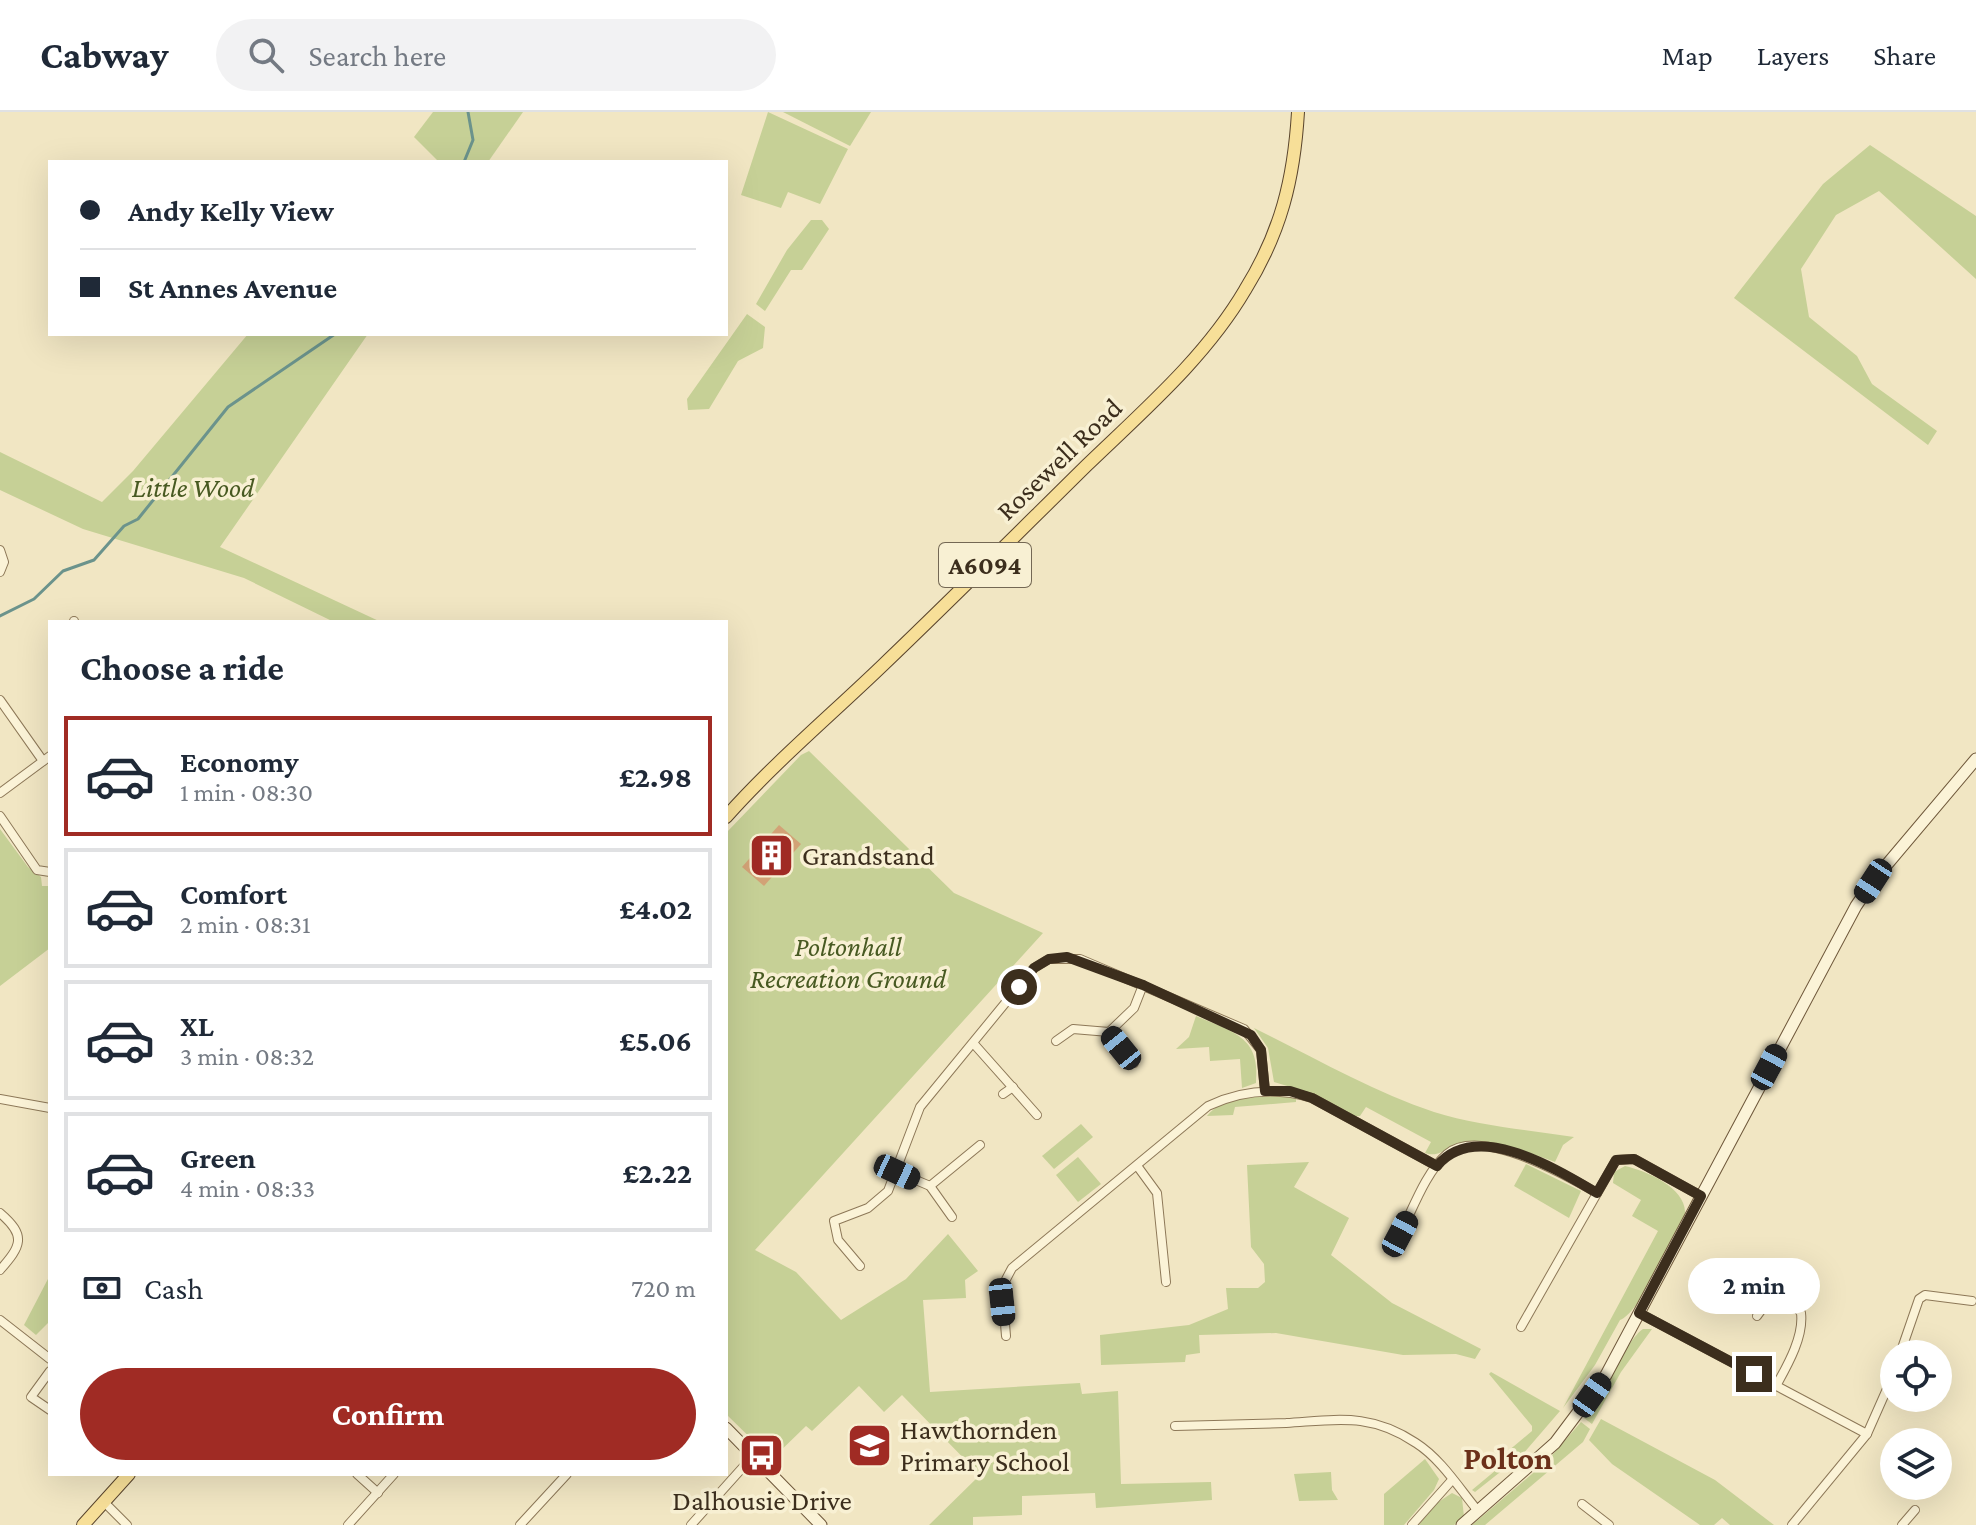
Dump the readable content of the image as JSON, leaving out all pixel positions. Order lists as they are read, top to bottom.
{
  "streets": {
    "main road": ["Rosewell Road", "A6094"]
  },
  "districts": ["Polton"],
  "parks": ["Little Wood", "Poltonhall Recreation Ground"],
  "places": {
    "building": ["Grandstand"],
    "school or university": ["Hawthornden Primary School"],
    "bus stop": ["Dalhousie Drive"]
  },
  "page": {
    "header": "Cabway",
    "search": "Search here",
    "nav": ["Map", "Layers", "Share"],
    "banner": ["Andy Kelly View", "St Annes Avenue"],
    "heading": "Choose a ride",
    "list": [
      {
        "name": "Economy",
        "note": "1 min · 08:30",
        "value": "£2.98"
      },
      {
        "name": "Comfort",
        "note": "2 min · 08:31",
        "value": "£4.02"
      },
      {
        "name": "XL",
        "note": "3 min · 08:32",
        "value": "£5.06"
      },
      {
        "name": "Green",
        "note": "4 min · 08:33",
        "value": "£2.22"
      }
    ],
    "pay": ["Cash", "720 m"],
    "bubble": "2 min",
    "buttons": "Confirm"
  }
}
